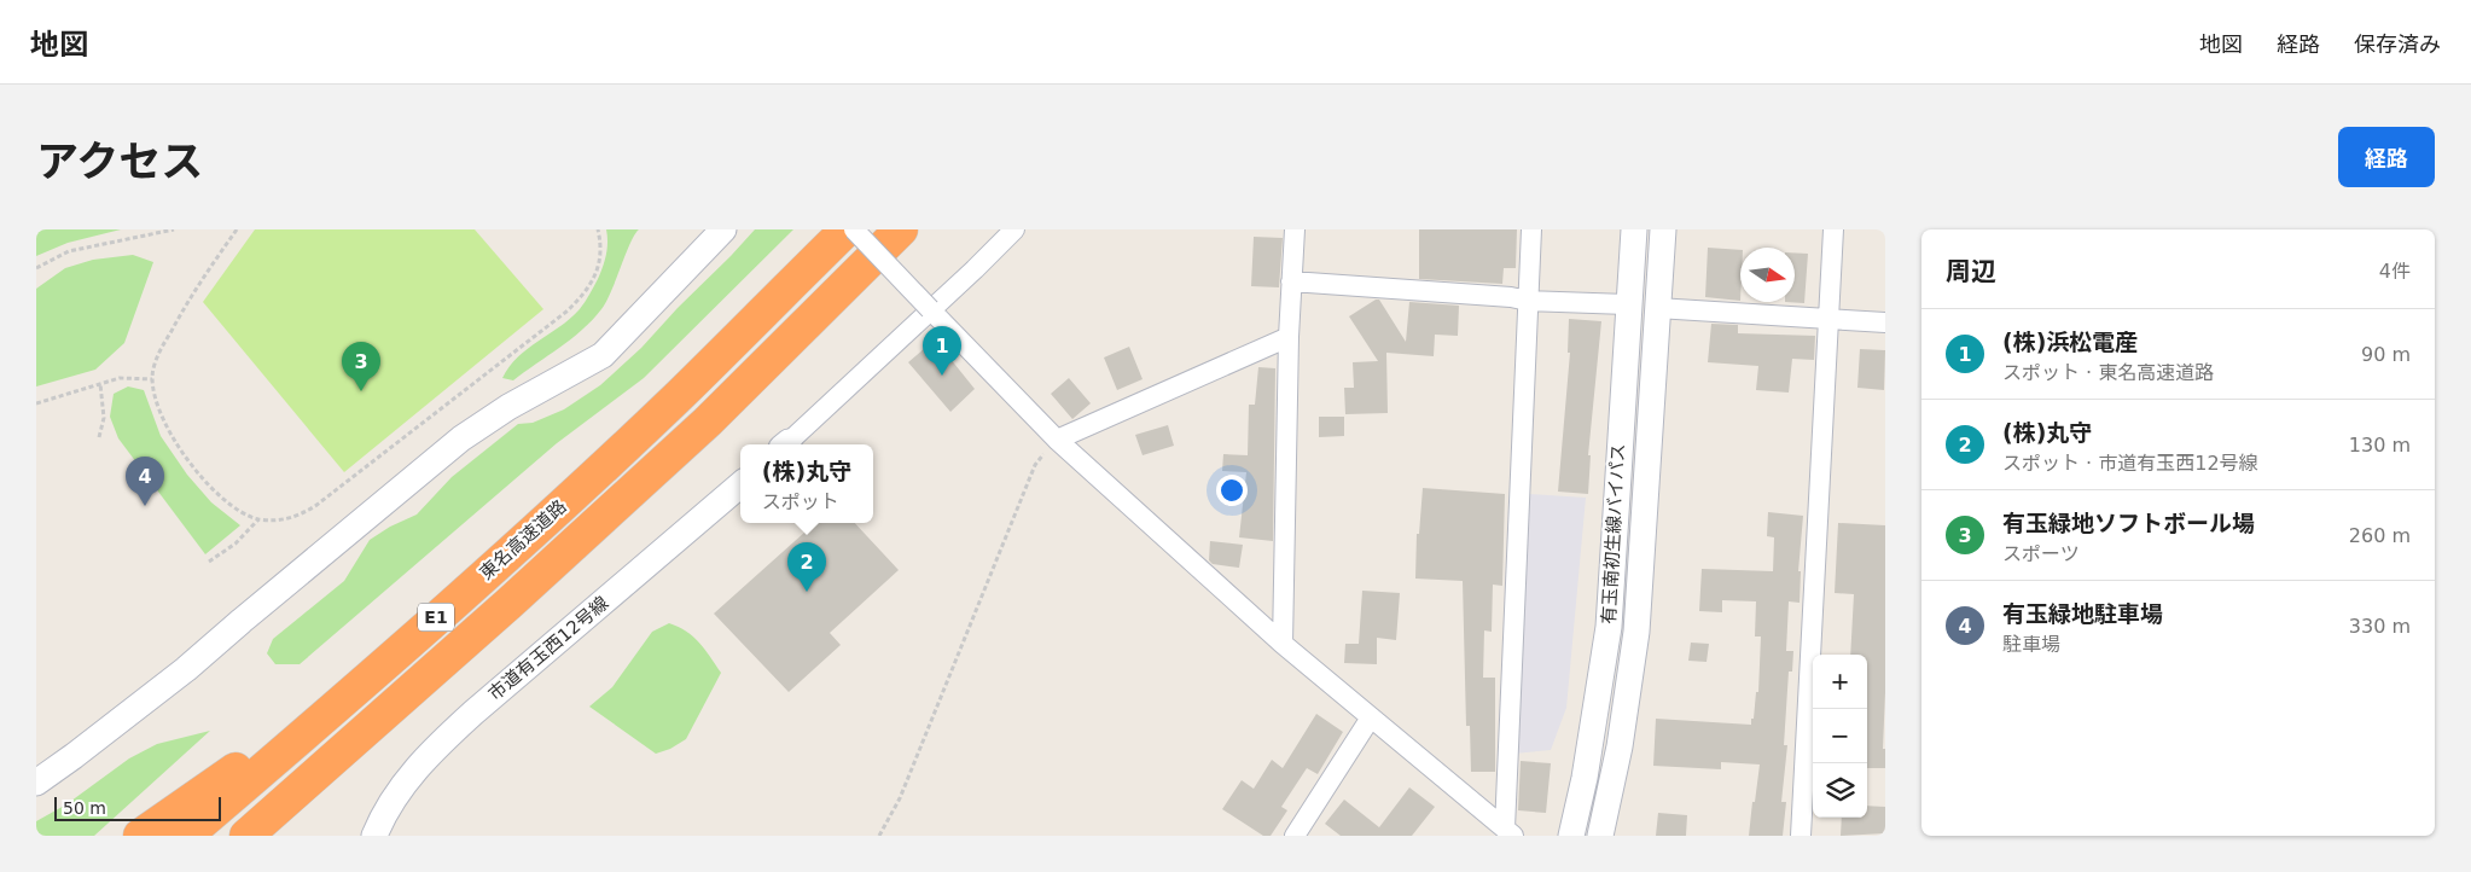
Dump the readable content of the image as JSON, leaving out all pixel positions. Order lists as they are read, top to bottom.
{
  "streets": {
    "highway": ["東名高速道路", "E1"],
    "street": ["有玉南初生線バイパス", "市道有玉西12号線"]
  },
  "scale_bar": "50 m",
  "north": "right",
  "page": {
    "header": "地図",
    "nav": ["地図", "経路", "保存済み"],
    "title": "アクセス",
    "buttons": "経路",
    "heading": ["周辺", "4件"],
    "list": [
      {
        "mark": "1",
        "name": "(株)浜松電産",
        "note": "スポット · 東名高速道路",
        "value": "90 m"
      },
      {
        "mark": "2",
        "name": "(株)丸守",
        "note": "スポット · 市道有玉西12号線",
        "value": "130 m"
      },
      {
        "mark": "3",
        "name": "有玉緑地ソフトボール場",
        "note": "スポーツ",
        "value": "260 m"
      },
      {
        "mark": "4",
        "name": "有玉緑地駐車場",
        "note": "駐車場",
        "value": "330 m"
      }
    ],
    "pins": [
      "1",
      "3",
      "4",
      "2"
    ],
    "popup": ["(株)丸守", "スポット"],
    "map_buttons": ["+", "−"],
    "scale": "50 m"
  }
}
